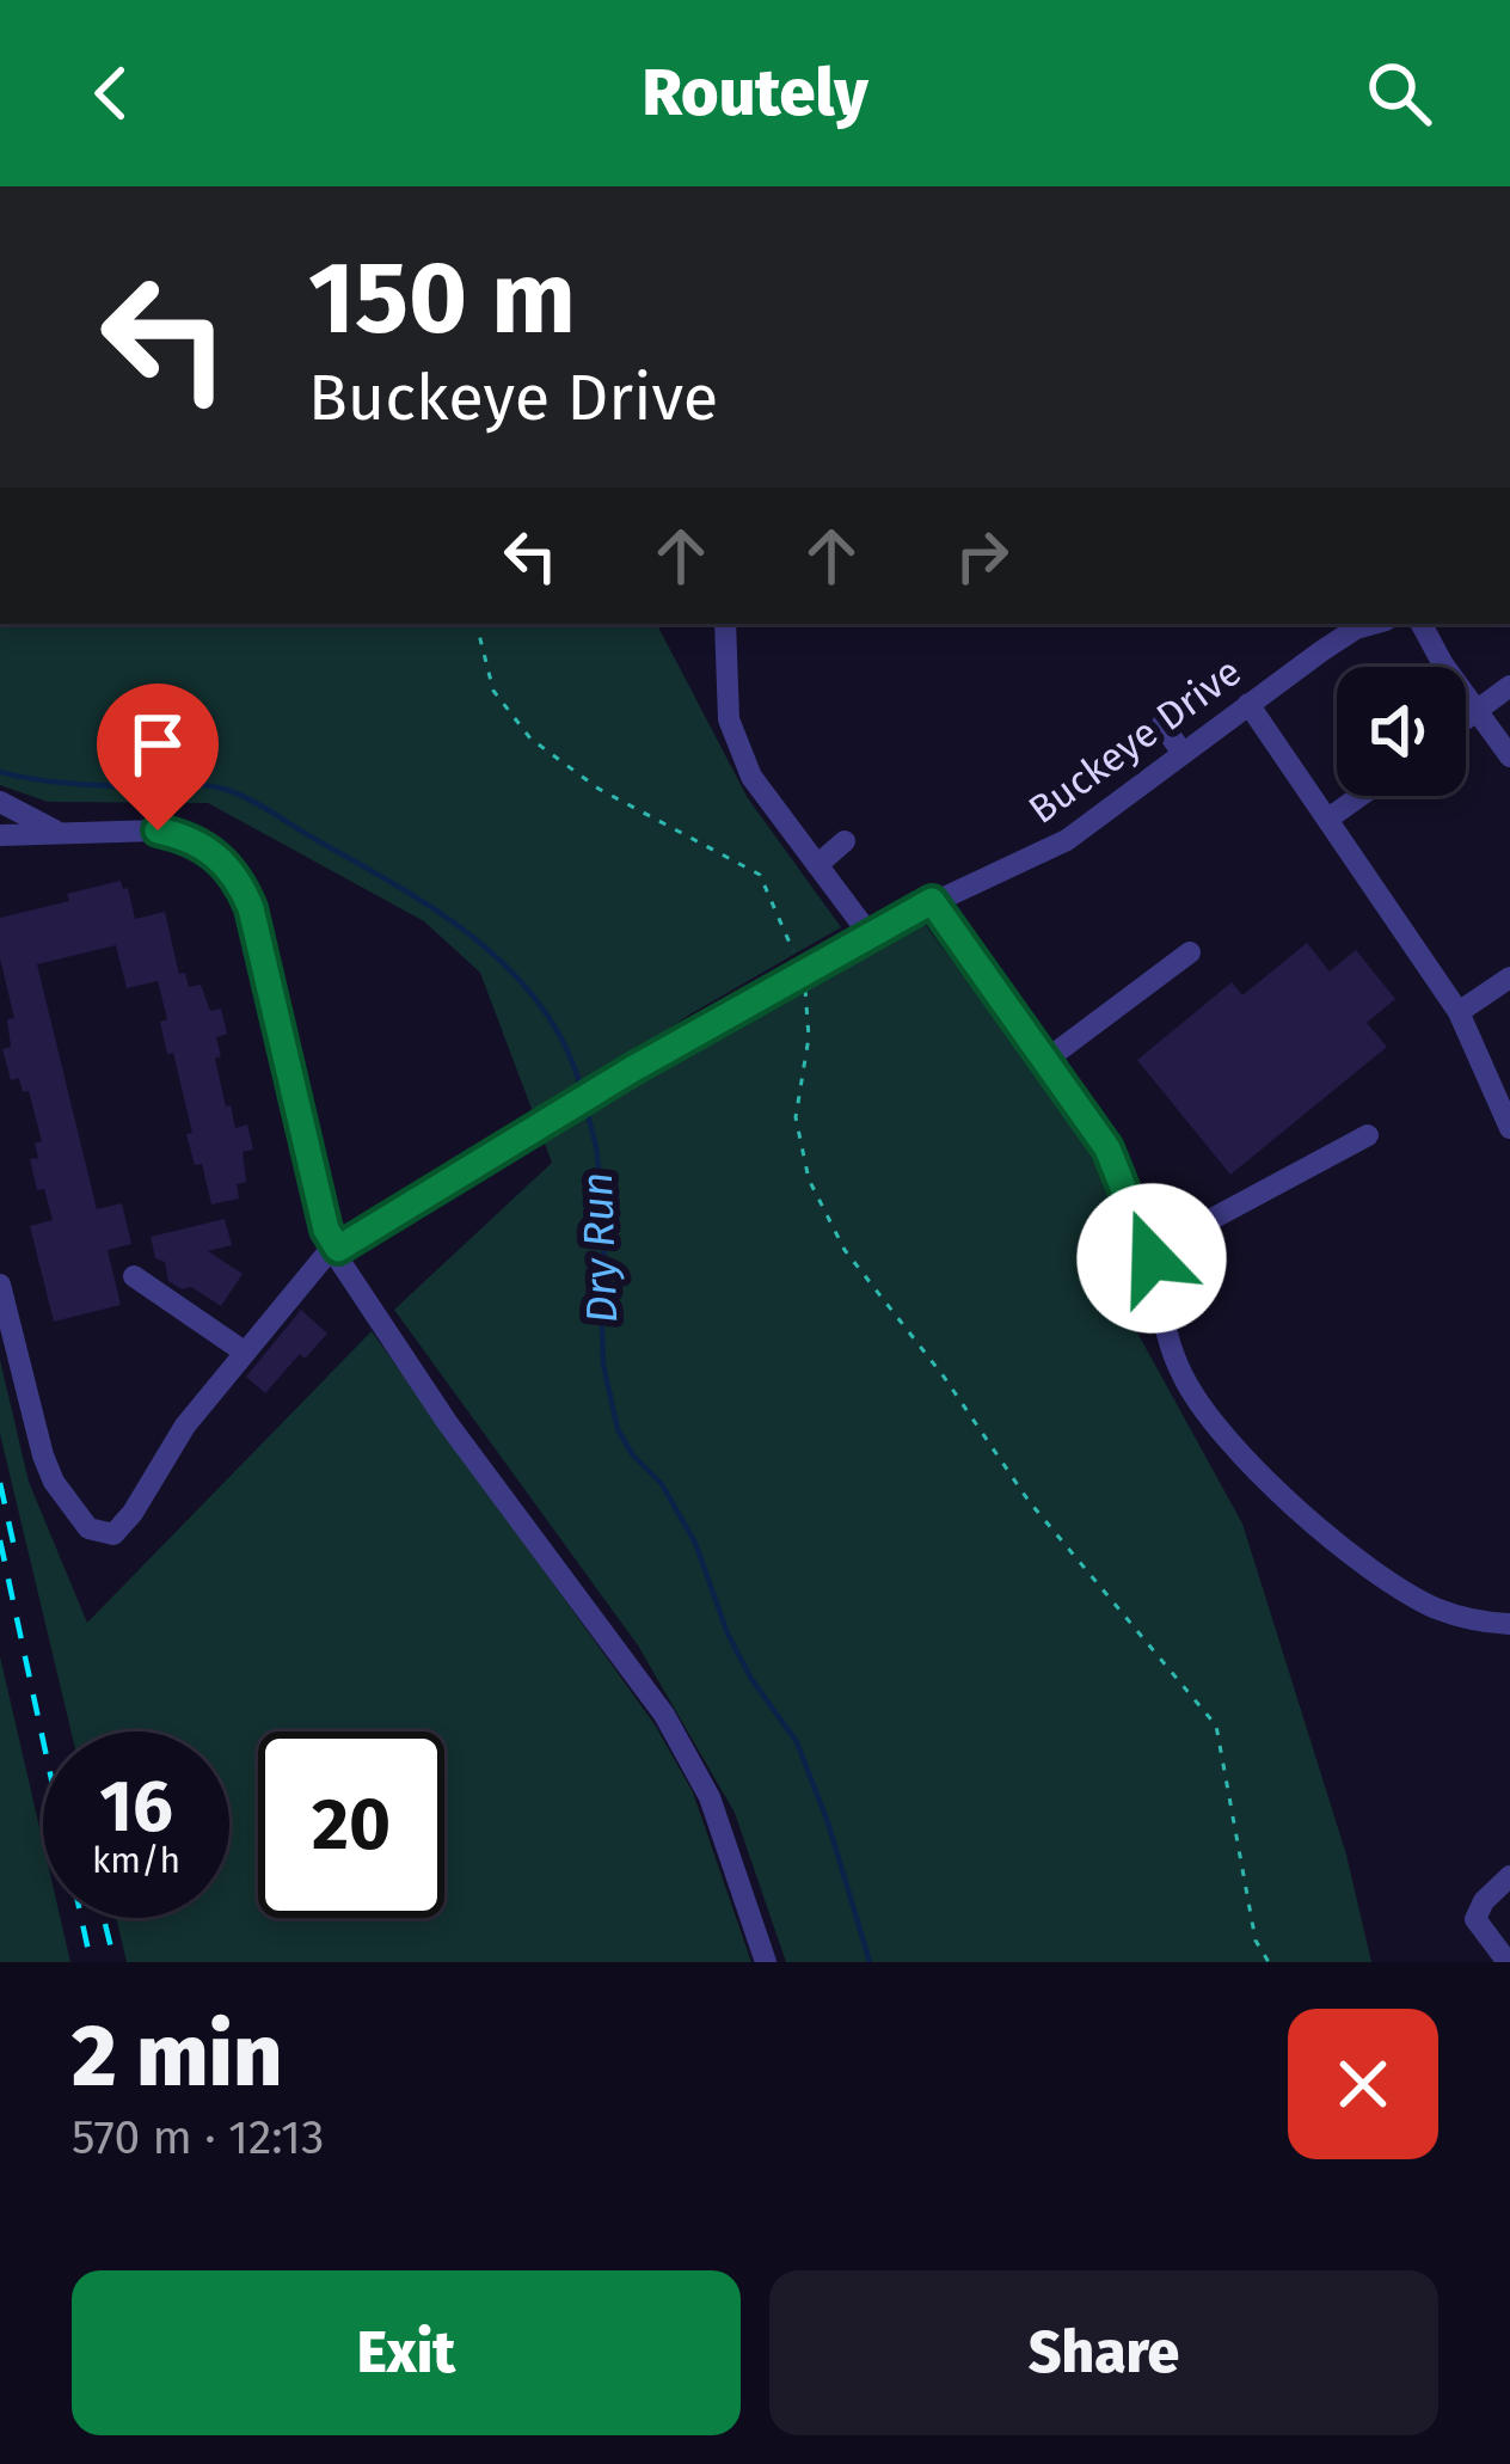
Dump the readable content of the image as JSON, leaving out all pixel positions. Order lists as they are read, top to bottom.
{
  "streets": {
    "lane": ["Buckeye Drive"]
  },
  "water": ["Dry Run"],
  "page": {
    "header": "Routely",
    "turn": ["150 m", "Buckeye Drive"],
    "speed": "16 km/h",
    "limit": "20",
    "heading": ["2 min", "570 m · 12:13"],
    "buttons": ["Exit", "Share"]
  }
}
